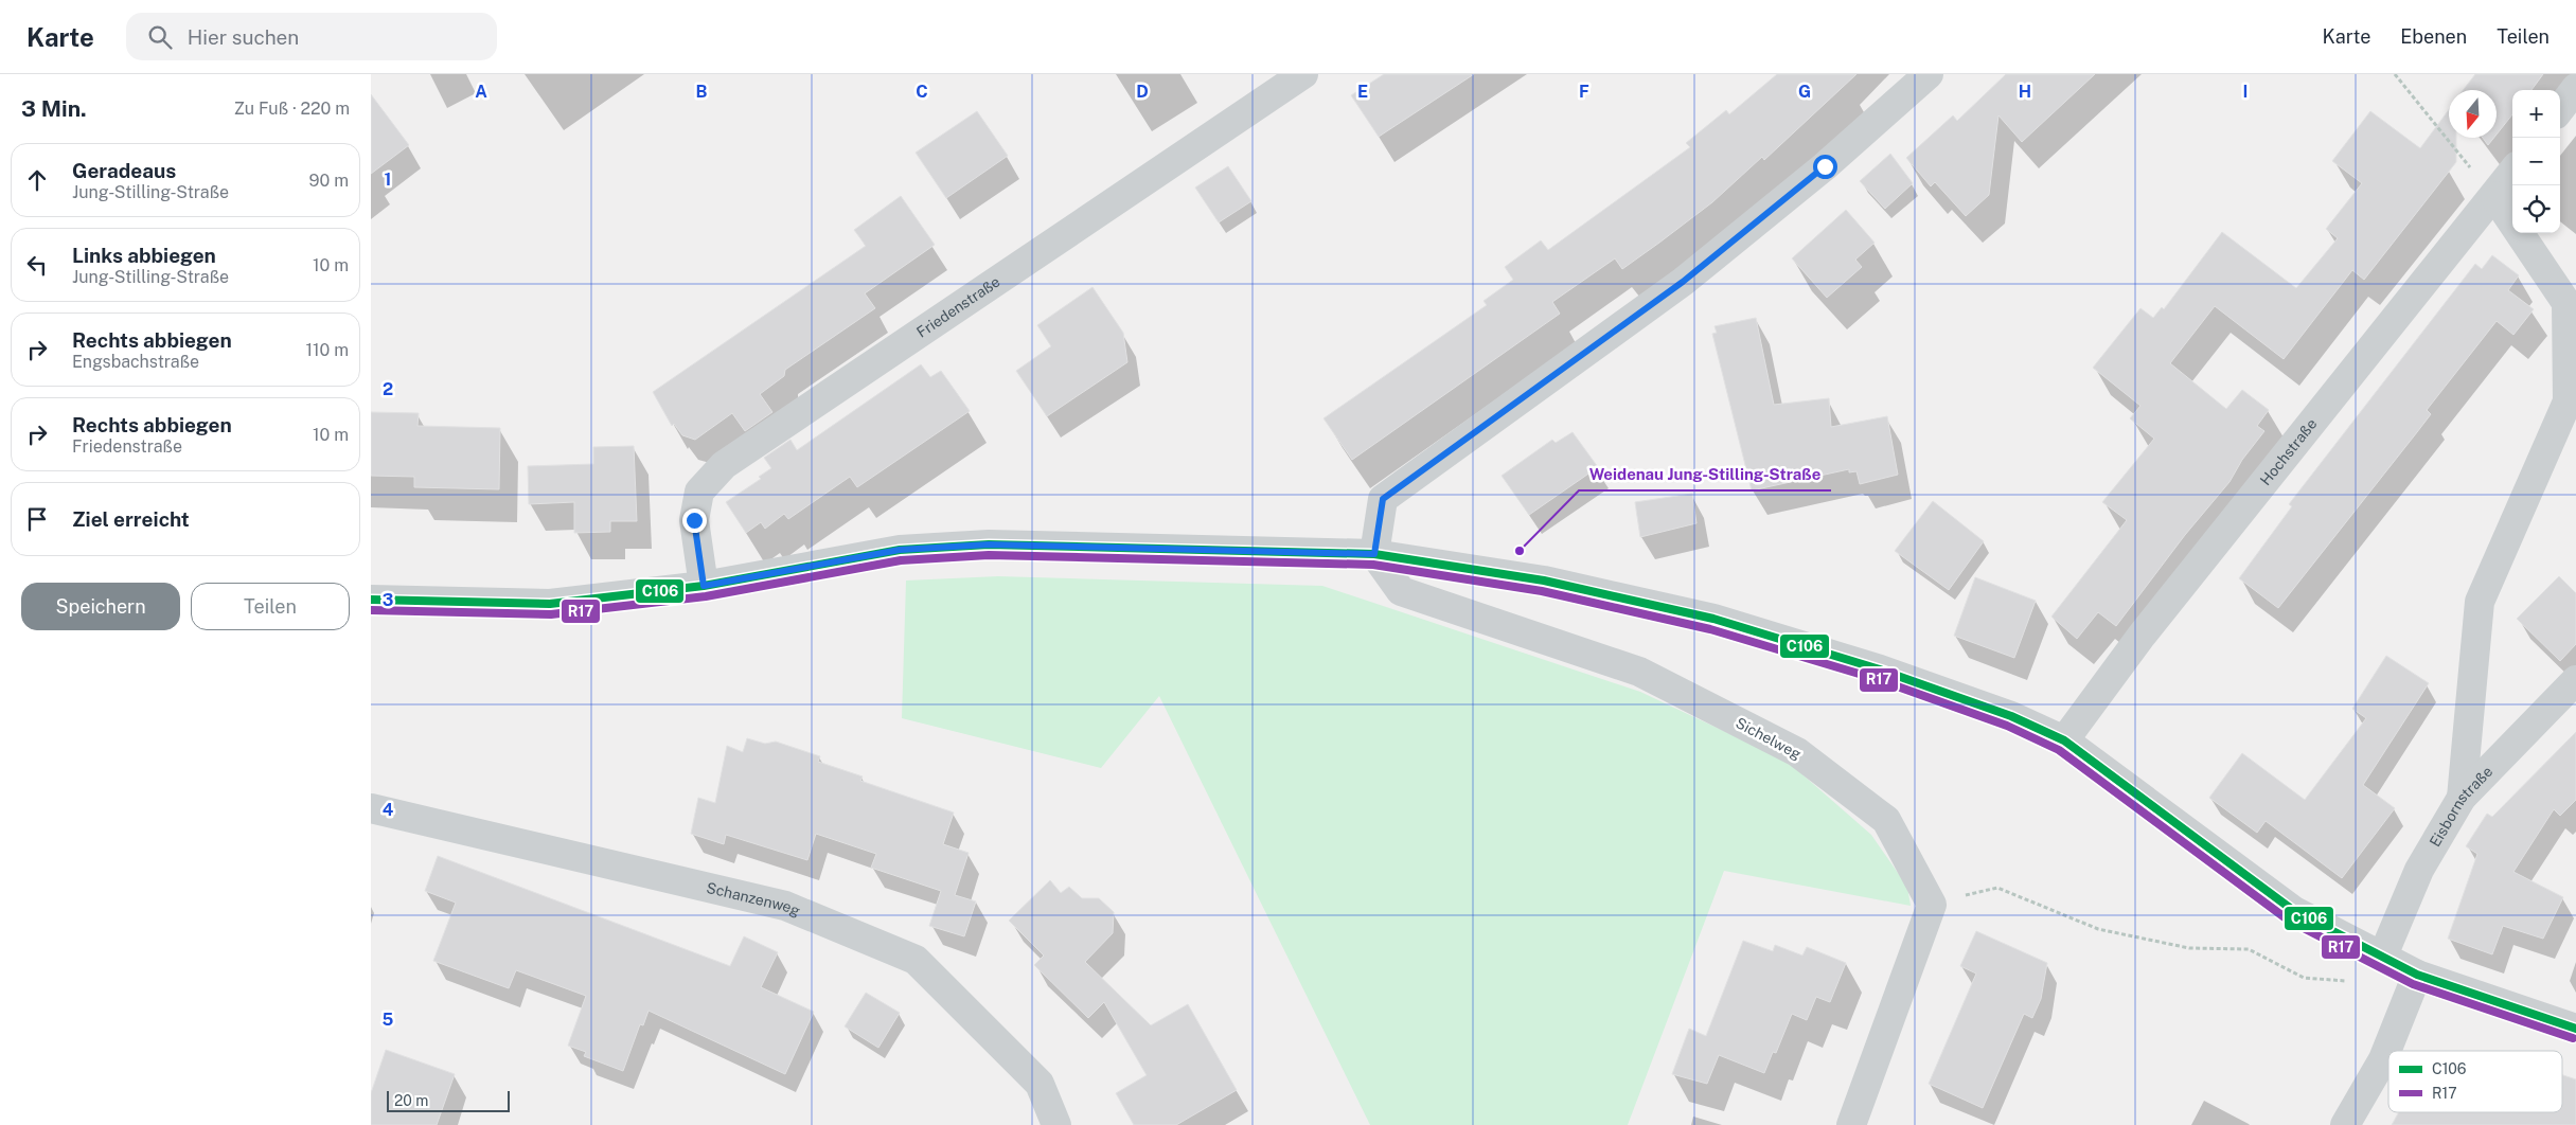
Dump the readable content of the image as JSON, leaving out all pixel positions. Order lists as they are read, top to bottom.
{
  "streets": {
    "street": [
      "Friedenstraße",
      "Hochstraße",
      "Sichelweg",
      "Eisbornstraße",
      "Schanzenweg"
    ]
  },
  "places": ["Weidenau Jung-Stilling-Straße"],
  "lines": ["transit line C106", "transit line R17"],
  "legend": ["C106", "R17"],
  "scale_bar": "20 m",
  "north": "bottom",
  "page": {
    "header": "Karte",
    "search": "Hier suchen",
    "nav": ["Karte", "Ebenen", "Teilen"],
    "heading": ["3 Min.", "Zu Fuß · 220 m"],
    "map_buttons": ["+", "−"],
    "list": [
      ["Geradeaus", "Jung-Stilling-Straße", "90 m"],
      ["Links abbiegen", "Jung-Stilling-Straße", "10 m"],
      ["Rechts abbiegen", "Engsbachstraße", "110 m"],
      ["Rechts abbiegen", "Friedenstraße", "10 m"],
      "Ziel erreicht"
    ],
    "buttons": ["Speichern", "Teilen"],
    "scale": "20 m"
  },
  "grid": {
    "columns": [
      "A",
      "B",
      "C",
      "D",
      "E",
      "F",
      "G",
      "H",
      "I"
    ],
    "rows": [
      "1",
      "2",
      "3",
      "4",
      "5"
    ]
  }
}
